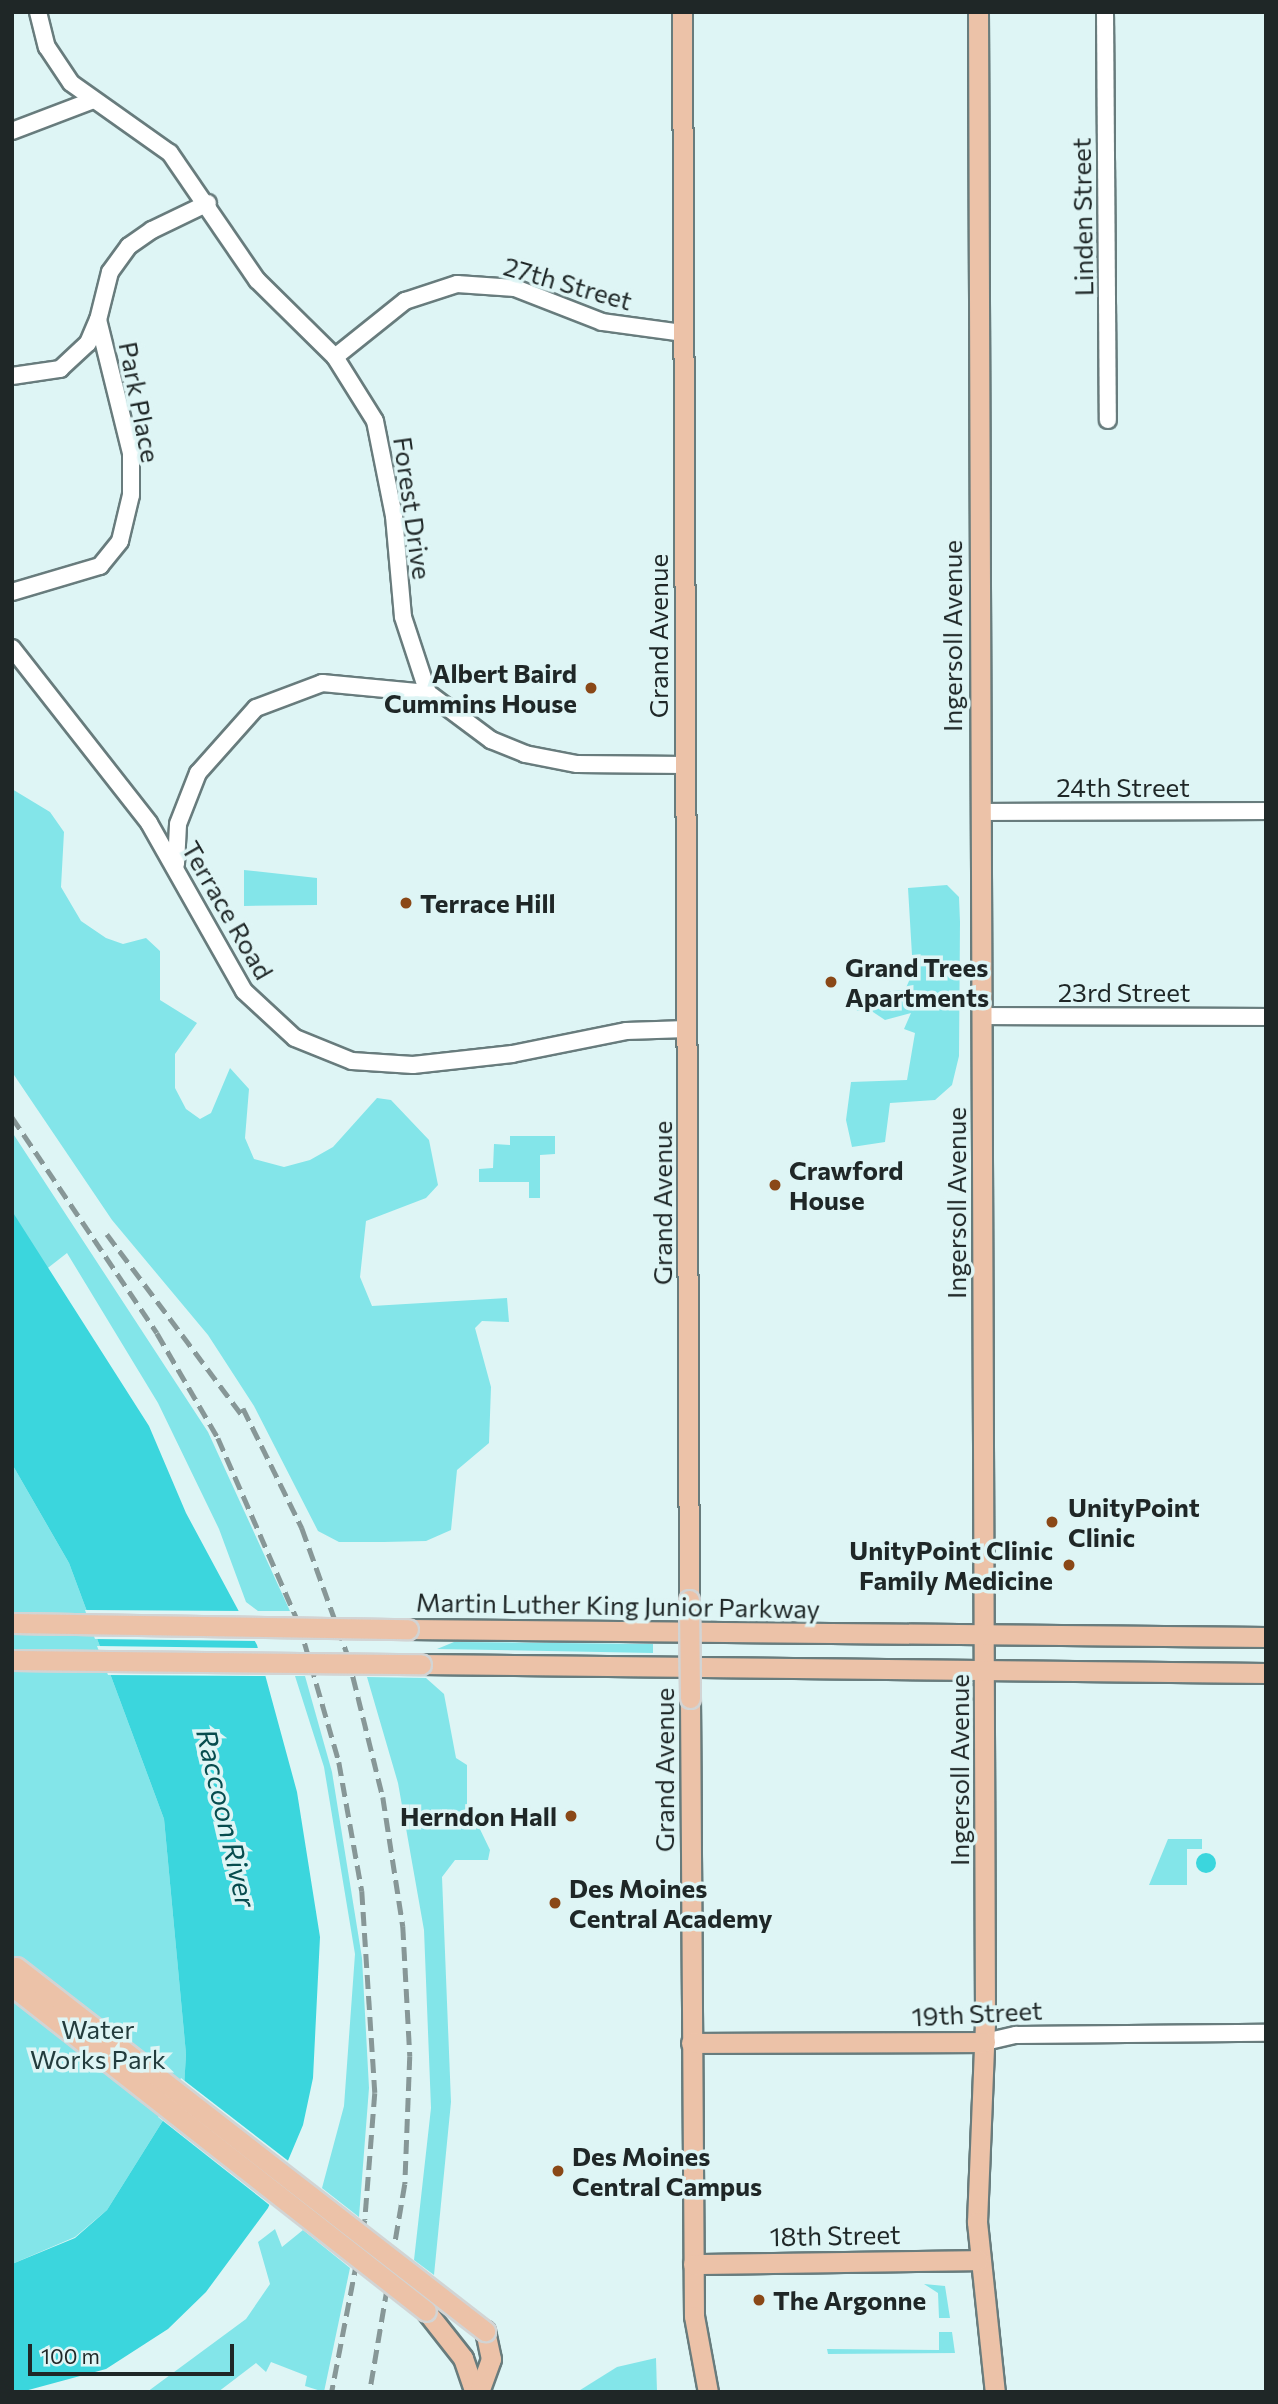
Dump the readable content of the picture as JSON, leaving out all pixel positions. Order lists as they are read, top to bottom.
{
  "streets": {
    "main road": [
      "Grand Avenue",
      "Ingersoll Avenue",
      "Martin Luther King Junior Parkway",
      "19th Street",
      "18th Street"
    ],
    "street": [
      "Linden Street",
      "27th Street",
      "Park Place",
      "Forest Drive",
      "24th Street",
      "Terrace Road",
      "23rd Street"
    ]
  },
  "crossings": [
    ["27th Street", "Forest Drive"],
    ["27th Street", "Grand Avenue"],
    ["Park Place", "Forest Drive"],
    ["Grand Avenue", "Terrace Road"],
    ["Grand Avenue", "19th Street"],
    ["Grand Avenue", "18th Street"],
    ["Ingersoll Avenue", "24th Street"],
    ["Ingersoll Avenue", "23rd Street"],
    ["Ingersoll Avenue", "Martin Luther King Junior Parkway"],
    ["Ingersoll Avenue", "19th Street"],
    ["Ingersoll Avenue", "18th Street"]
  ],
  "water": ["Raccoon River"],
  "parks": ["Water Works Park"],
  "places": [
    "Albert Baird Cummins House",
    "Terrace Hill",
    "Grand Trees Apartments",
    "Crawford House",
    "UnityPoint Clinic",
    "UnityPoint Clinic Family Medicine",
    "Herndon Hall",
    "Des Moines Central Academy",
    "Des Moines Central Campus",
    "The Argonne"
  ],
  "scale_bar": "100 m"
}
